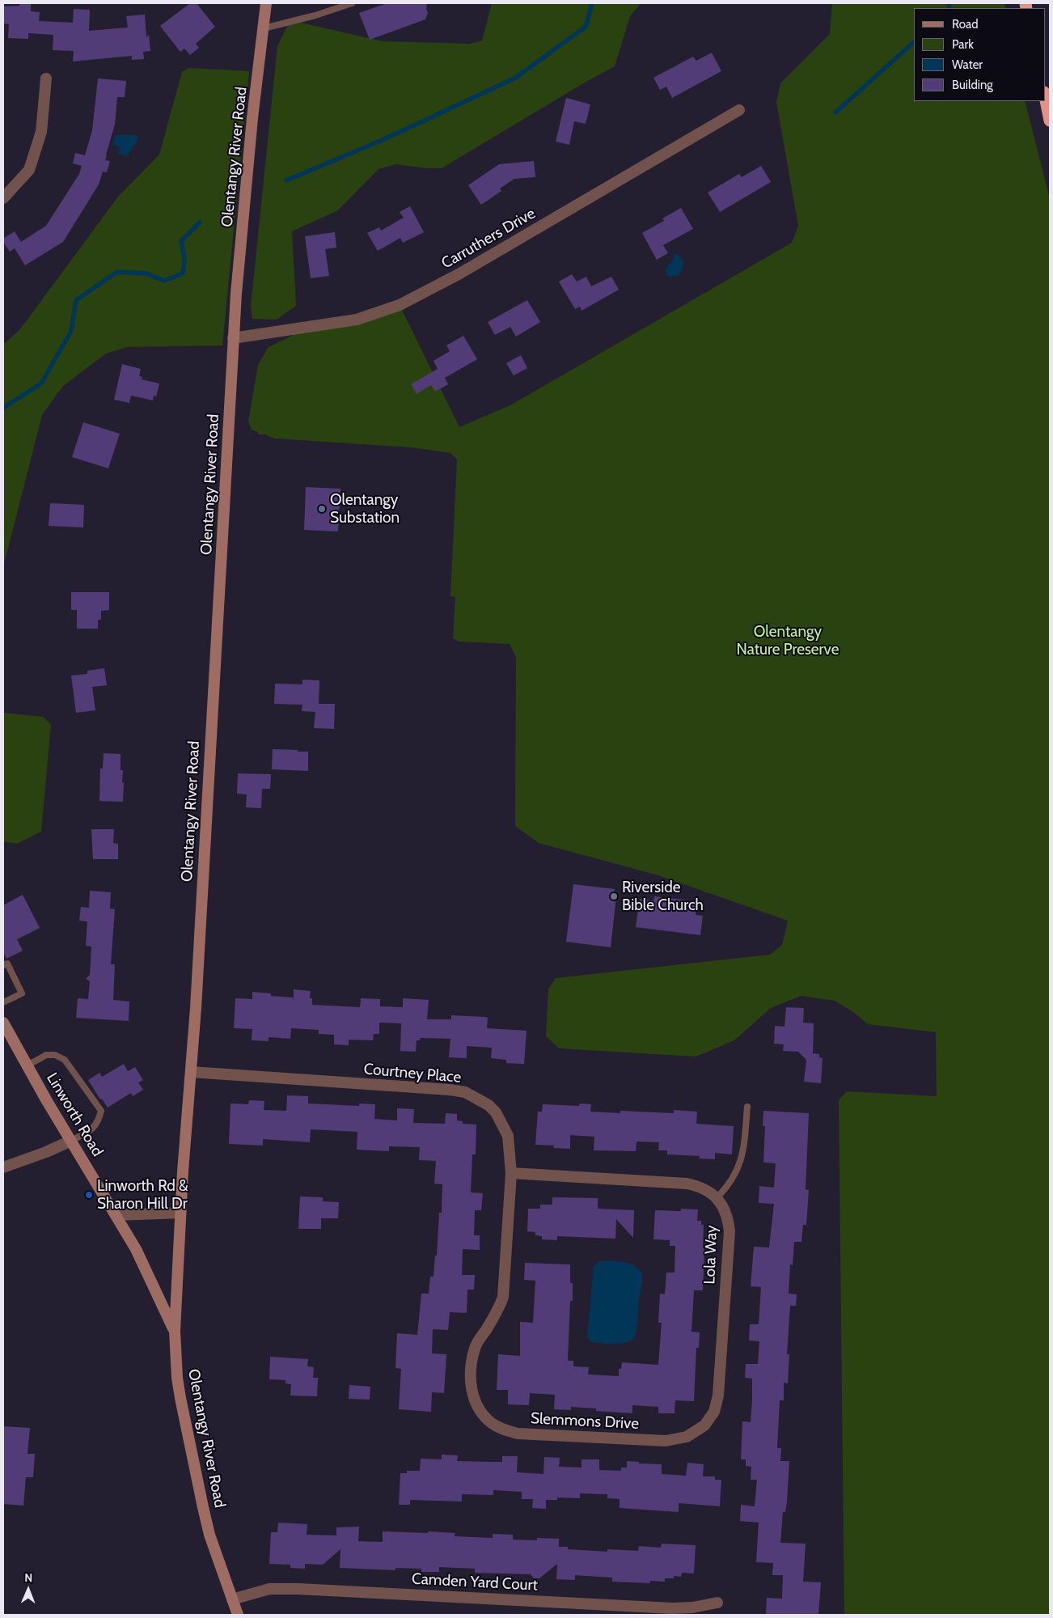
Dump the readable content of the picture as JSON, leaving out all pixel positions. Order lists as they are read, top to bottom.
{
  "streets": {
    "main road": ["Olentangy River Road", "Linworth Road"],
    "street": [
      "Carruthers Drive",
      "Courtney Place",
      "Lola Way",
      "Slemmons Drive",
      "Camden Yard Court"
    ]
  },
  "crossings": [
    ["Olentangy River Road", "Carruthers Drive"],
    ["Olentangy River Road", "Courtney Place"],
    ["Olentangy River Road", "Linworth Road"],
    ["Olentangy River Road", "Camden Yard Court"],
    ["Courtney Place", "Slemmons Drive"],
    ["Lola Way", "Slemmons Drive"]
  ],
  "parks": ["Olentangy Nature Preserve"],
  "places": ["Olentangy Substation", "Riverside Bible Church", "Linworth Rd & Sharon Hill Dr"],
  "legend": [
    "Road",
    "Park",
    "Water",
    "Building"
  ],
  "north": "top"
}
